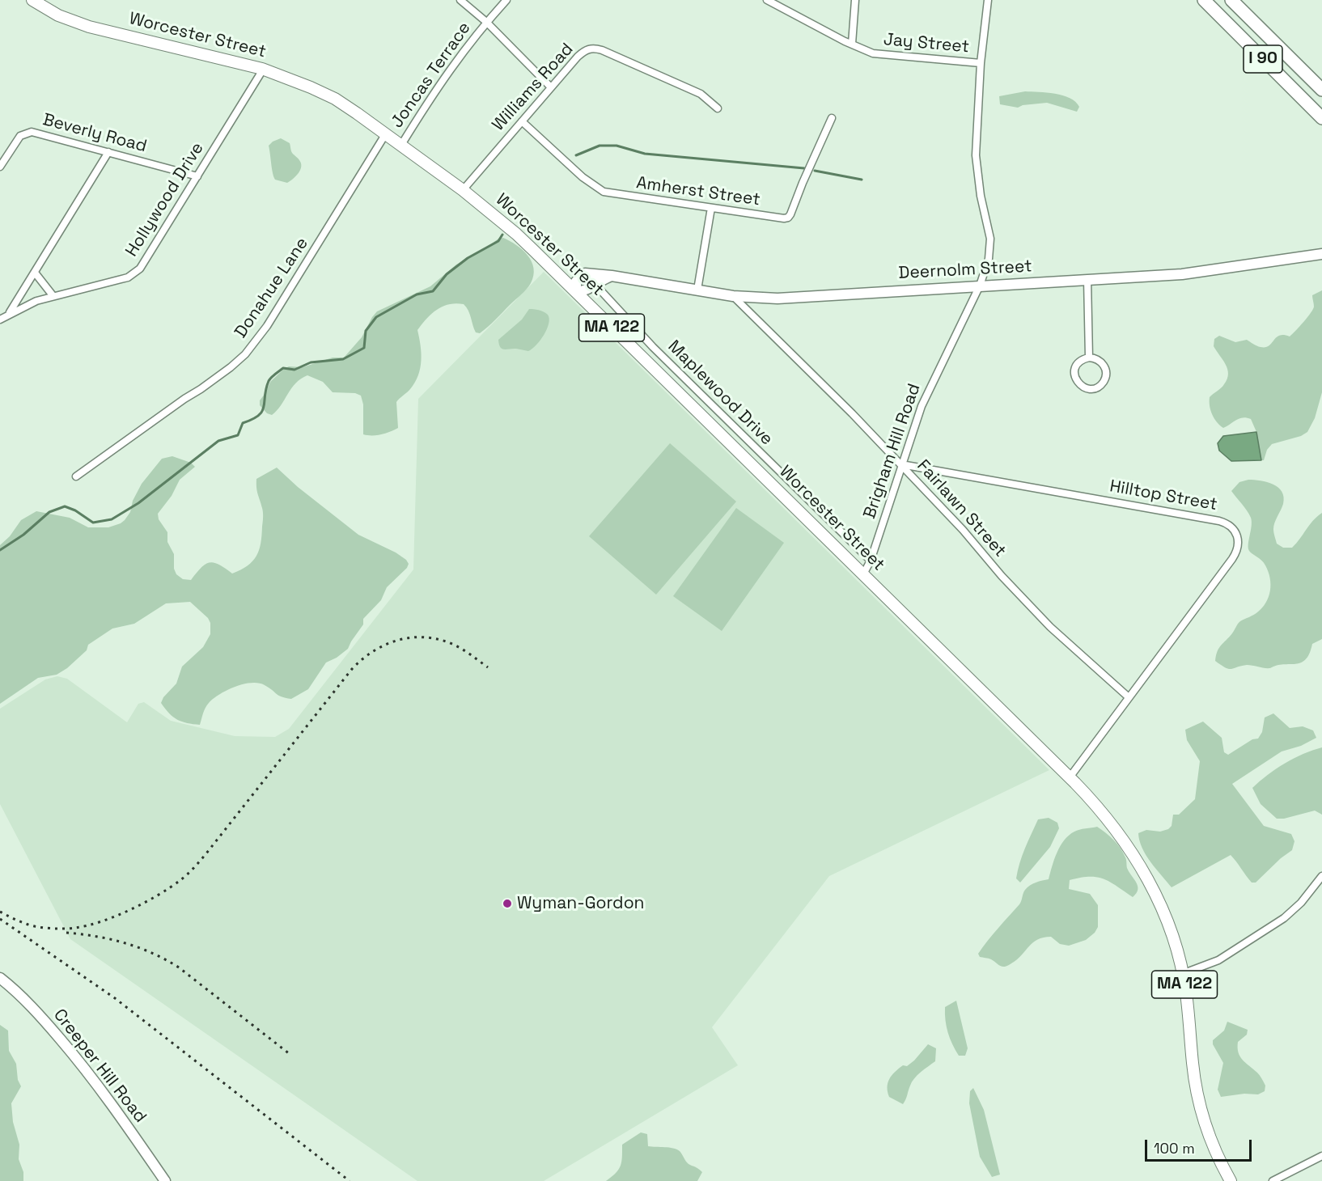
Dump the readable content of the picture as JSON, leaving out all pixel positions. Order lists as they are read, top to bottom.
{
  "streets": {
    "highway": ["I 90"],
    "main road": ["Worcester Street", "MA 122"],
    "street": [
      "Jay Street",
      "Joncas Terrace",
      "Williams Road",
      "Beverly Road",
      "Amherst Street",
      "Hollywood Drive",
      "Deernolm Street",
      "Donahue Lane",
      "Maplewood Drive",
      "Brigham Hill Road",
      "Hilltop Street",
      "Fairlawn Street",
      "Creeper Hill Road"
    ]
  },
  "crossings": [
    ["Worcester Street", "Joncas Terrace"],
    ["Worcester Street", "Williams Road"],
    ["Worcester Street", "Hollywood Drive"],
    ["Worcester Street", "Deernolm Street"],
    ["Worcester Street", "Donahue Lane"],
    ["Worcester Street", "MA 122"],
    ["Worcester Street", "Brigham Hill Road"],
    ["Worcester Street", "Hilltop Street"],
    ["Jay Street", "Brigham Hill Road"],
    ["Williams Road", "Amherst Street"],
    ["Beverly Road", "Hollywood Drive"],
    ["Deernolm Street", "Brigham Hill Road"],
    ["Deernolm Street", "Fairlawn Street"],
    ["Maplewood Drive", "Brigham Hill Road"],
    ["Brigham Hill Road", "Hilltop Street"],
    ["Brigham Hill Road", "Fairlawn Street"],
    ["Hilltop Street", "Fairlawn Street"]
  ],
  "places": ["Wyman-Gordon"],
  "scale_bar": "100 m"
}
